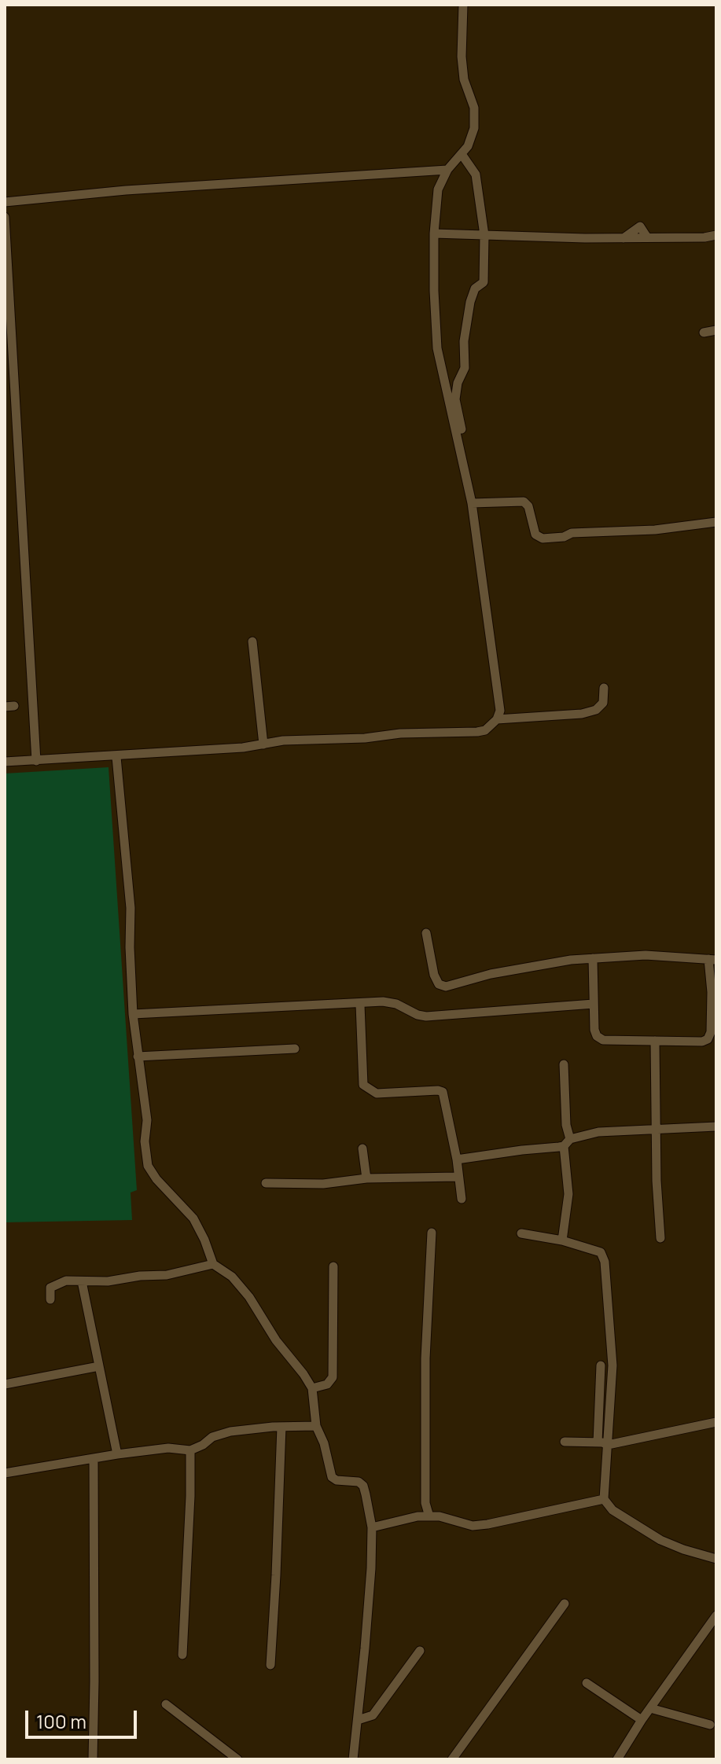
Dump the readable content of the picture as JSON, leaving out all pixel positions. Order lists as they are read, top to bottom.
{
  "scale_bar": "100 m"
}
